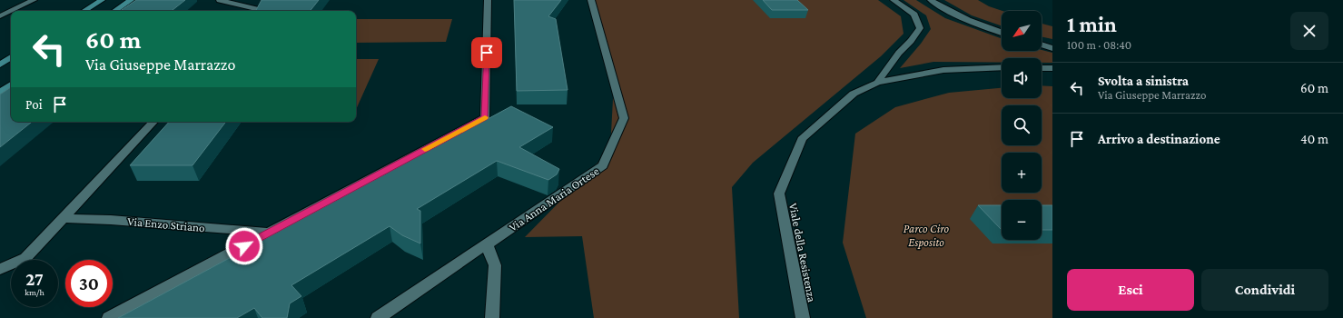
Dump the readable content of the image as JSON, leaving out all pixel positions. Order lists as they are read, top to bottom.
{
  "streets": {
    "street": ["Via Anna Maria Ortese", "Via Enzo Striano", "Viale della Resistenza"]
  },
  "parks": ["Parco Ciro Esposito"],
  "north": "bottom left",
  "page": {
    "heading": ["1 min", "100 m · 08:40"],
    "map_buttons": ["+", "−"],
    "turn": ["60 m", "Via Giuseppe Marrazzo"],
    "list": [
      {
        "name": "Svolta a sinistra",
        "note": "Via Giuseppe Marrazzo",
        "value": "60 m"
      },
      {
        "name": "Arrivo a destinazione",
        "value": "40 m"
      }
    ],
    "then": "Poi",
    "speed": "27 km/h",
    "limit": "30",
    "buttons": ["Esci", "Condividi"]
  }
}
